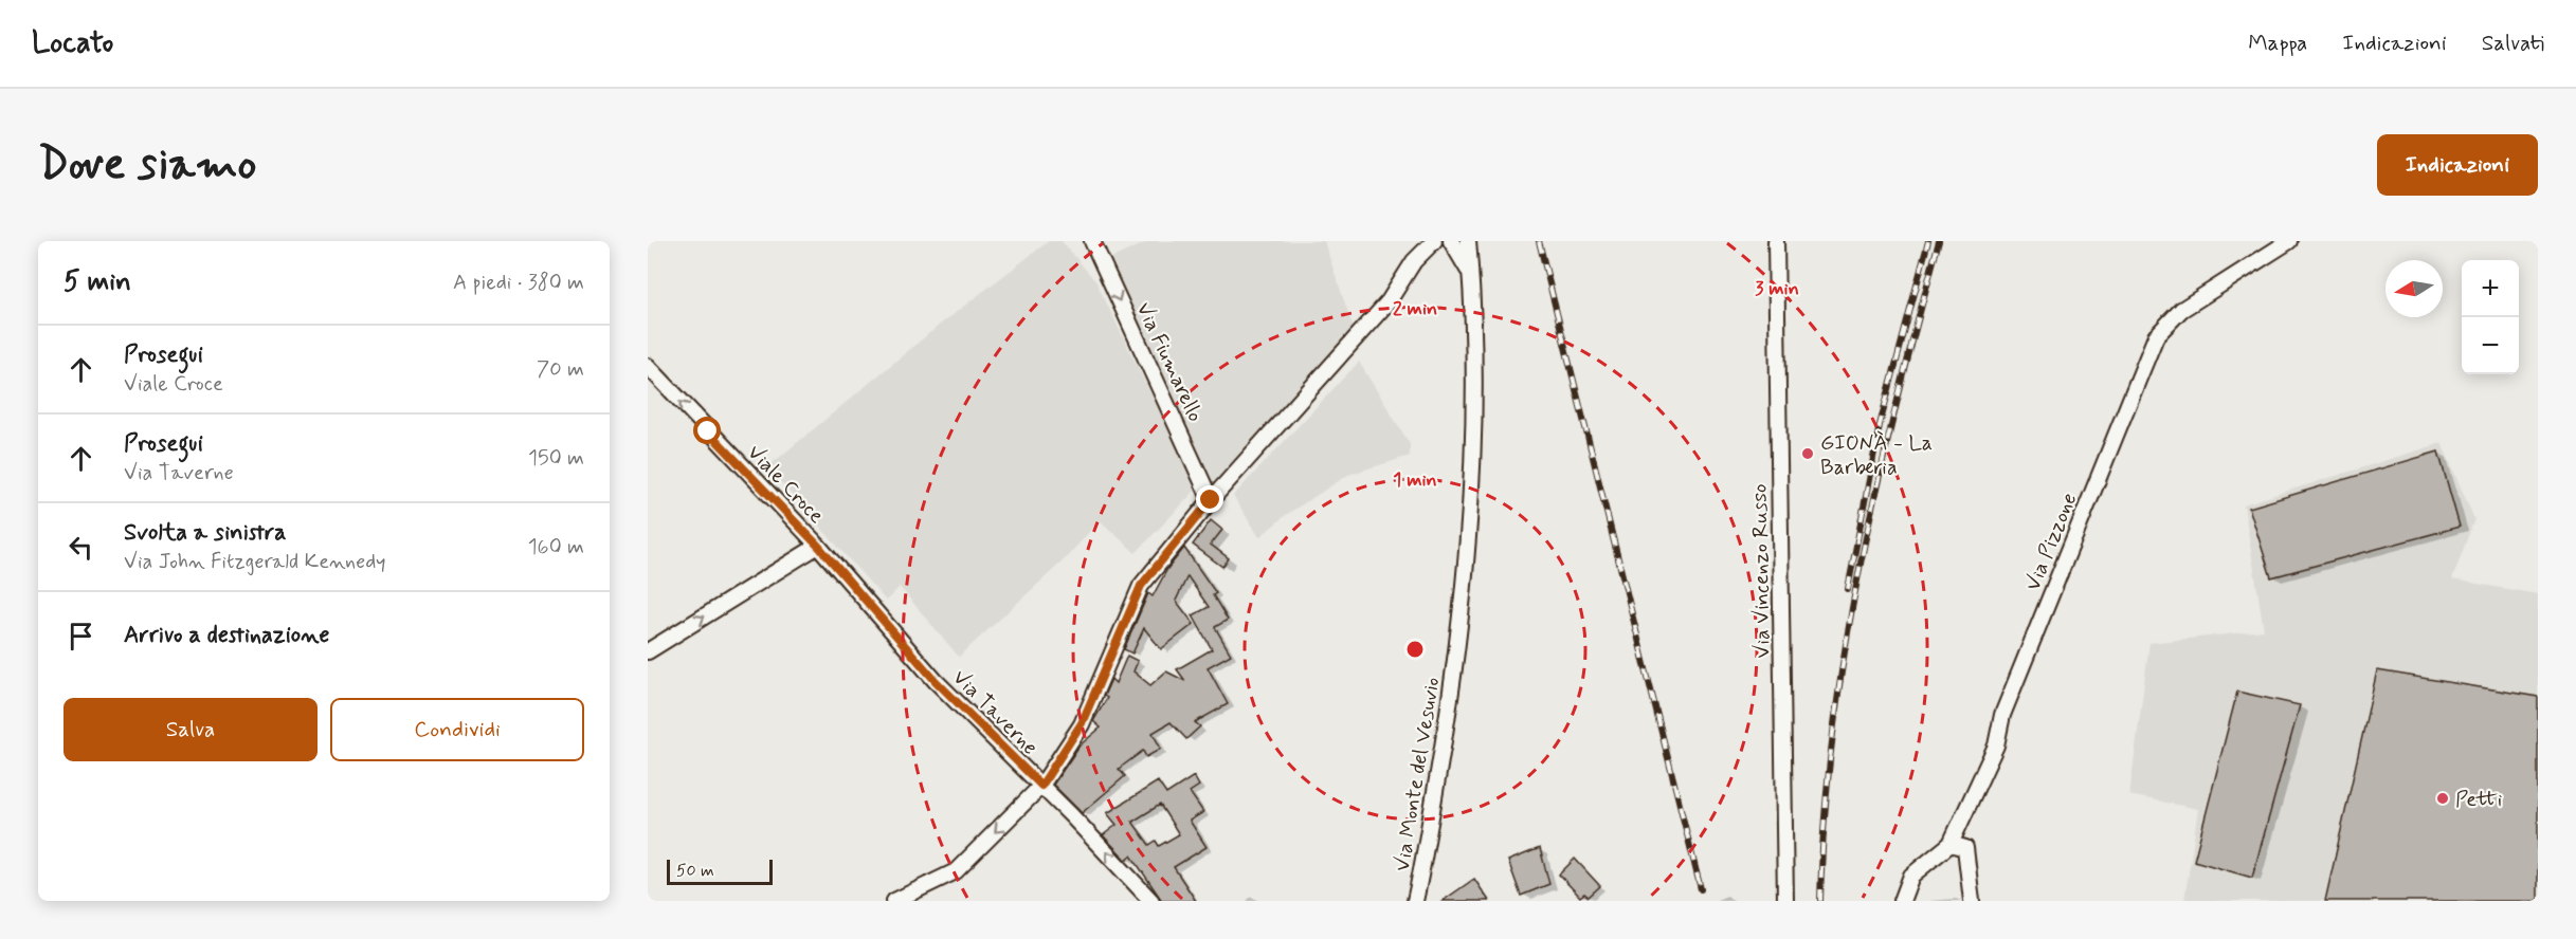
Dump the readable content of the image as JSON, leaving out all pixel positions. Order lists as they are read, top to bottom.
{
  "streets": {
    "street": [
      "Via Fiumarello",
      "Viale Croce",
      "Via Pizzone",
      "Via Vincenzo Russo",
      "Via Taverne",
      "Via Monte del Vesuvio"
    ]
  },
  "crossings": [
    ["Viale Croce", "Via Taverne"]
  ],
  "one_way": ["Via Fiumarello", "Viale Croce"],
  "places": ["GIONÀ - La Barberia", "Petti"],
  "scale_bar": "50 m",
  "north": "left",
  "page": {
    "header": "Locato",
    "nav": ["Mappa", "Indicazioni", "Salvati"],
    "buttons": [
      "Indicazioni",
      ["Salva", "Condividi"]
    ],
    "title": "Dove siamo",
    "heading": ["5 min", "A piedi · 380 m"],
    "map_buttons": ["+", "−"],
    "list": [
      ["Prosegui", "Viale Croce", "70 m"],
      ["Prosegui", "Via Taverne", "150 m"],
      ["Svolta a sinistra", "Via John Fitzgerald Kennedy", "160 m"],
      "Arrivo a destinazione"
    ],
    "scale": "50 m"
  },
  "rings": ["3 min", "2 min", "1 min"]
}
